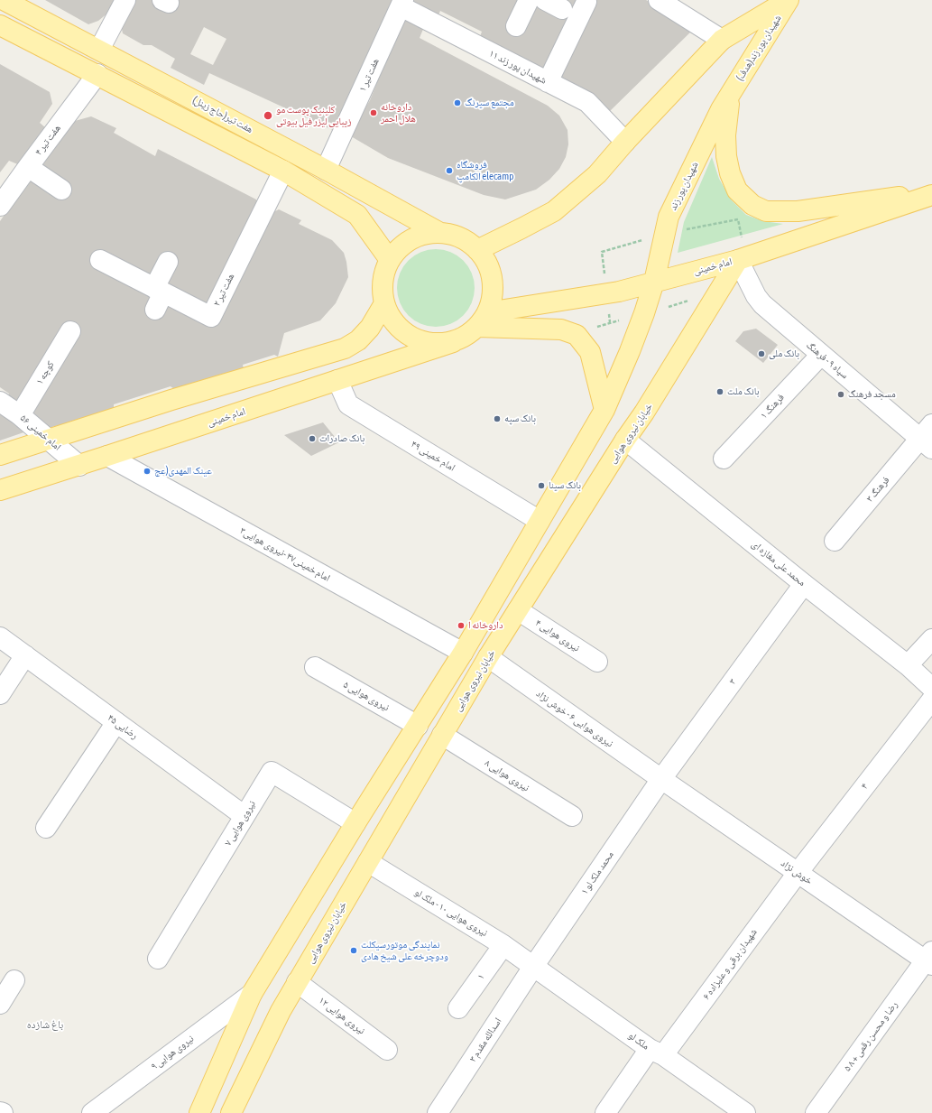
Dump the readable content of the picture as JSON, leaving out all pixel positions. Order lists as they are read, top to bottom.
{
  "streets": {
    "main road": [
      "شهیدان پور زند(هدف)",
      "هفت تیر(حاج زینل)",
      "شهیدان پور زند",
      "امام خمینی",
      "خیابان نیروی هوایی"
    ],
    "street": [
      "شهیدان پور زند ۱۱",
      "هفت تیر ۱",
      "هفت تیر ۴",
      "هفت تیر ۲",
      "سپاه ۹ - فرهنگ",
      "کوچه ۱",
      "فرهنگ ۱",
      "امام خمینی ۵۶",
      "امام خمینی ۴۹",
      "فرهنگ ۳",
      "امام خمینی۴۷ -نیروی هوایی۳",
      "محمد علی مغازه ای",
      "نیروی هوایی ۴",
      "۳",
      "نیروی هوایی ۵",
      "نیروی هوایی ۶ - خوش نژاد",
      "رضایی ۴۵",
      "نیروی هوایی ۸",
      "۴",
      "نیروی هوایی ۷",
      "خوش نژاد",
      "۱ محمد ملک لو",
      "نیروی هوایی ۱۰ - ملک لو",
      "۶ شهیدان برقی و علیزاده",
      "۱",
      "نیروی هوایی ۱۲",
      "۵ رضا و محسن رقمی + ۸",
      "۳ اسدالله مقدم",
      "ملک لو",
      "نیروی هوایی ۹"
    ]
  },
  "crossings": [
    ["شهیدان پور زند(هدف)", "شهیدان پور زند"],
    ["شهیدان پور زند ۱۱", "هفت تیر ۱"],
    ["هفت تیر ۱", "هفت تیر(حاج زینل)"],
    ["هفت تیر(حاج زینل)", "امام خمینی"],
    ["شهیدان پور زند", "امام خمینی"],
    ["امام خمینی", "سپاه ۹ - فرهنگ"],
    ["امام خمینی", "امام خمینی ۵۶"],
    ["امام خمینی", "خیابان نیروی هوایی"],
    ["امام خمینی", "امام خمینی ۴۹"],
    ["امام خمینی", "امام خمینی۴۷ -نیروی هوایی۳"],
    ["سپاه ۹ - فرهنگ", "فرهنگ ۱"],
    ["سپاه ۹ - فرهنگ", "خیابان نیروی هوایی"],
    ["سپاه ۹ - فرهنگ", "فرهنگ ۳"],
    ["کوچه ۱", "امام خمینی ۵۶"],
    ["خیابان نیروی هوایی", "محمد علی مغازه ای"],
    ["خیابان نیروی هوایی", "نیروی هوایی ۴"],
    ["خیابان نیروی هوایی", "نیروی هوایی ۶ - خوش نژاد"],
    ["خیابان نیروی هوایی", "نیروی هوایی ۸"],
    ["خیابان نیروی هوایی", "نیروی هوایی ۱۰ - ملک لو"],
    ["خیابان نیروی هوایی", "نیروی هوایی ۱۲"],
    ["محمد علی مغازه ای", "۳"],
    ["۳", "نیروی هوایی ۶ - خوش نژاد"],
    ["۳", "خوش نژاد"],
    ["۳", "۱ محمد ملک لو"],
    ["نیروی هوایی ۶ - خوش نژاد", "خوش نژاد"],
    ["نیروی هوایی ۶ - خوش نژاد", "۱ محمد ملک لو"],
    ["رضایی ۴۵", "نیروی هوایی ۷"],
    ["۴", "خوش نژاد"],
    ["۴", "۶ شهیدان برقی و علیزاده"],
    ["خوش نژاد", "۱ محمد ملک لو"],
    ["خوش نژاد", "۶ شهیدان برقی و علیزاده"],
    ["خوش نژاد", "۵ رضا و محسن رقمی + ۸"],
    ["۱ محمد ملک لو", "نیروی هوایی ۱۰ - ملک لو"],
    ["۱ محمد ملک لو", "۳ اسدالله مقدم"],
    ["۱ محمد ملک لو", "ملک لو"],
    ["نیروی هوایی ۱۰ - ملک لو", "۱"],
    ["نیروی هوایی ۱۰ - ملک لو", "۳ اسدالله مقدم"],
    ["نیروی هوایی ۱۰ - ملک لو", "ملک لو"],
    ["۶ شهیدان برقی و علیزاده", "ملک لو"],
    ["۳ اسدالله مقدم", "ملک لو"]
  ],
  "districts": ["باغ شازده"],
  "places": [
    "مجتمع سیرنگ",
    "داروخانه هلال احمر",
    "کلینیک پوست مو زیبایی لیزر فیل بیوتی",
    "فروشگاه الکامپ elecamp",
    "بانک ملی",
    "بانک ملت",
    "مسجد فرهنگ",
    "بانک سپه",
    "بانک صادرات",
    "عینک المهدی(عج",
    "بانک سینا",
    "داروخانه ا",
    "نمایندگی موتورسیکلت ودوچرخه علی شیخ هادی"
  ]
}
